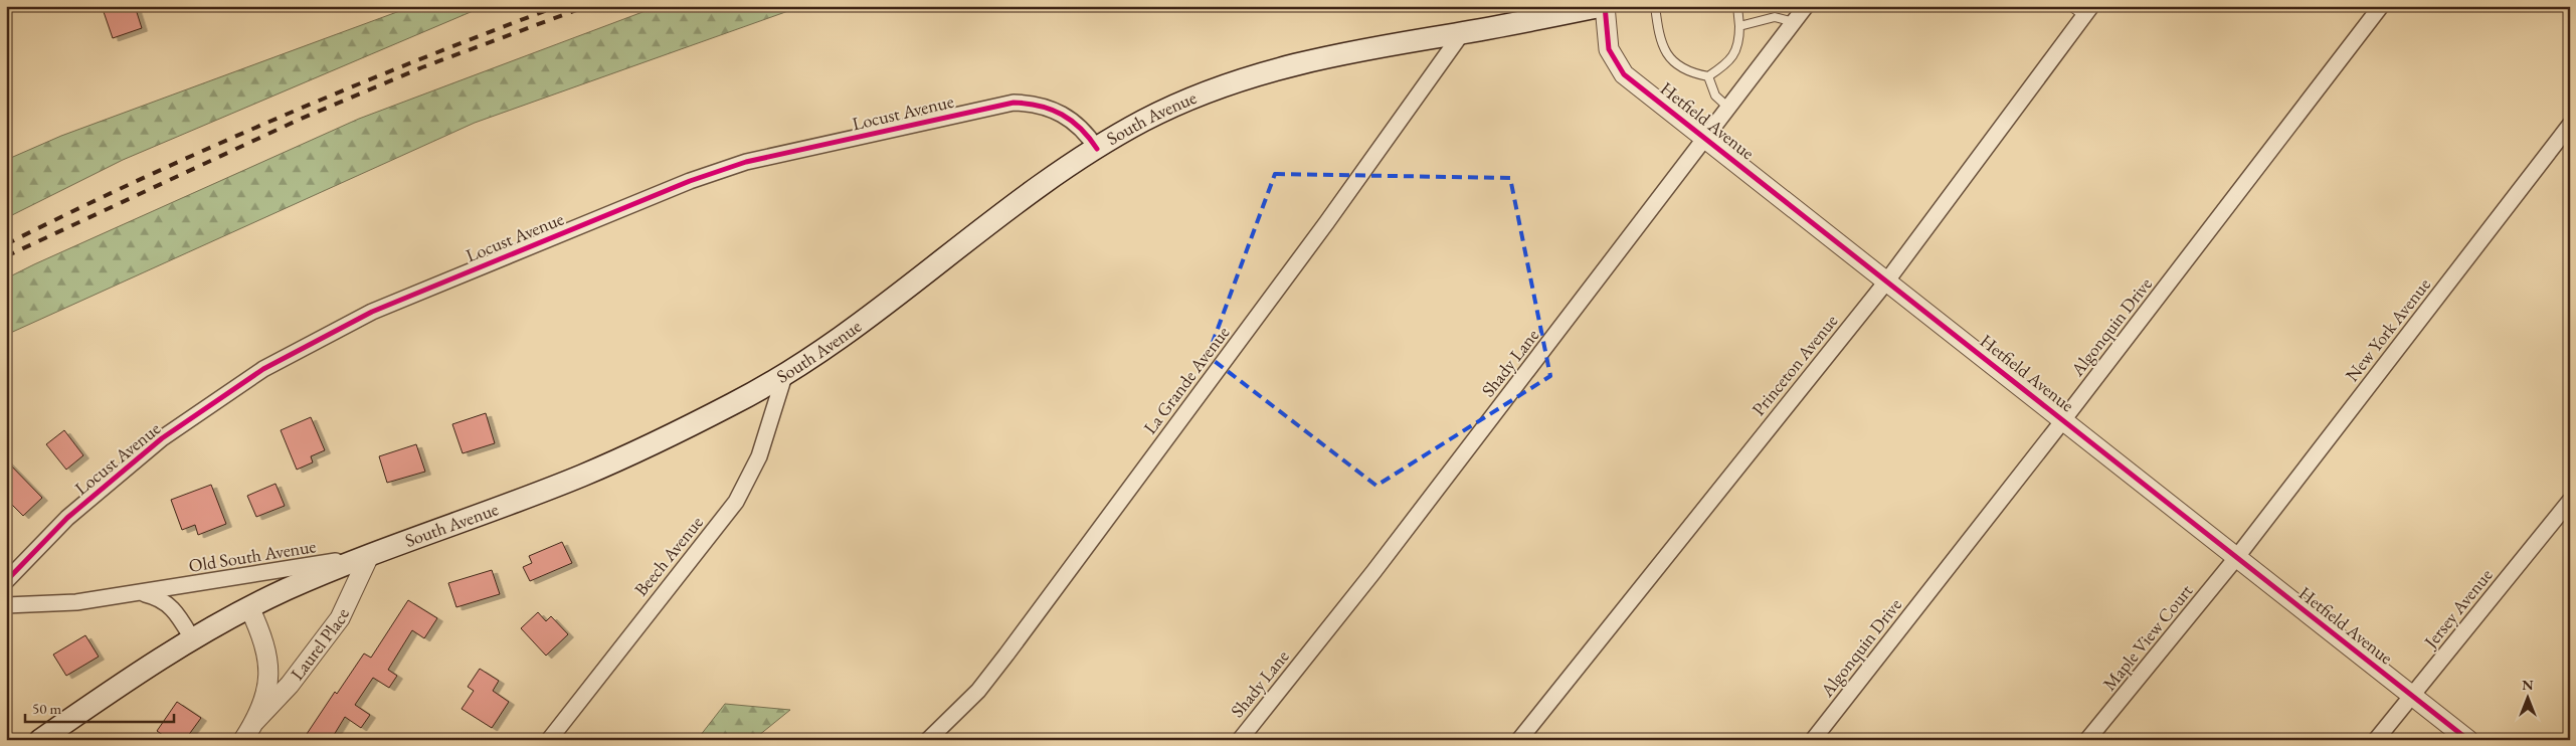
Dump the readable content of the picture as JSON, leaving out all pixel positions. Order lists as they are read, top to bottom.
{
  "streets": {
    "main road": ["South Avenue"],
    "street": [
      "Locust Avenue",
      "Hetfield Avenue",
      "Algonquin Drive",
      "New York Avenue",
      "Shady Lane",
      "Princeton Avenue",
      "La Grande Avenue",
      "Old South Avenue",
      "Beech Avenue",
      "Jersey Avenue",
      "Maple View Court",
      "Laurel Place"
    ]
  },
  "crossings": [
    ["Locust Avenue", "South Avenue"],
    ["South Avenue", "Hetfield Avenue"],
    ["South Avenue", "La Grande Avenue"],
    ["South Avenue", "Old South Avenue"],
    ["South Avenue", "Beech Avenue"],
    ["South Avenue", "Laurel Place"],
    ["Hetfield Avenue", "Algonquin Drive"],
    ["Hetfield Avenue", "New York Avenue"],
    ["Hetfield Avenue", "Shady Lane"],
    ["Hetfield Avenue", "Princeton Avenue"],
    ["Hetfield Avenue", "Jersey Avenue"],
    ["Hetfield Avenue", "Maple View Court"],
    ["New York Avenue", "Maple View Court"],
    ["Old South Avenue", "Laurel Place"]
  ],
  "scale_bar": "50 m",
  "north": "top"
}
